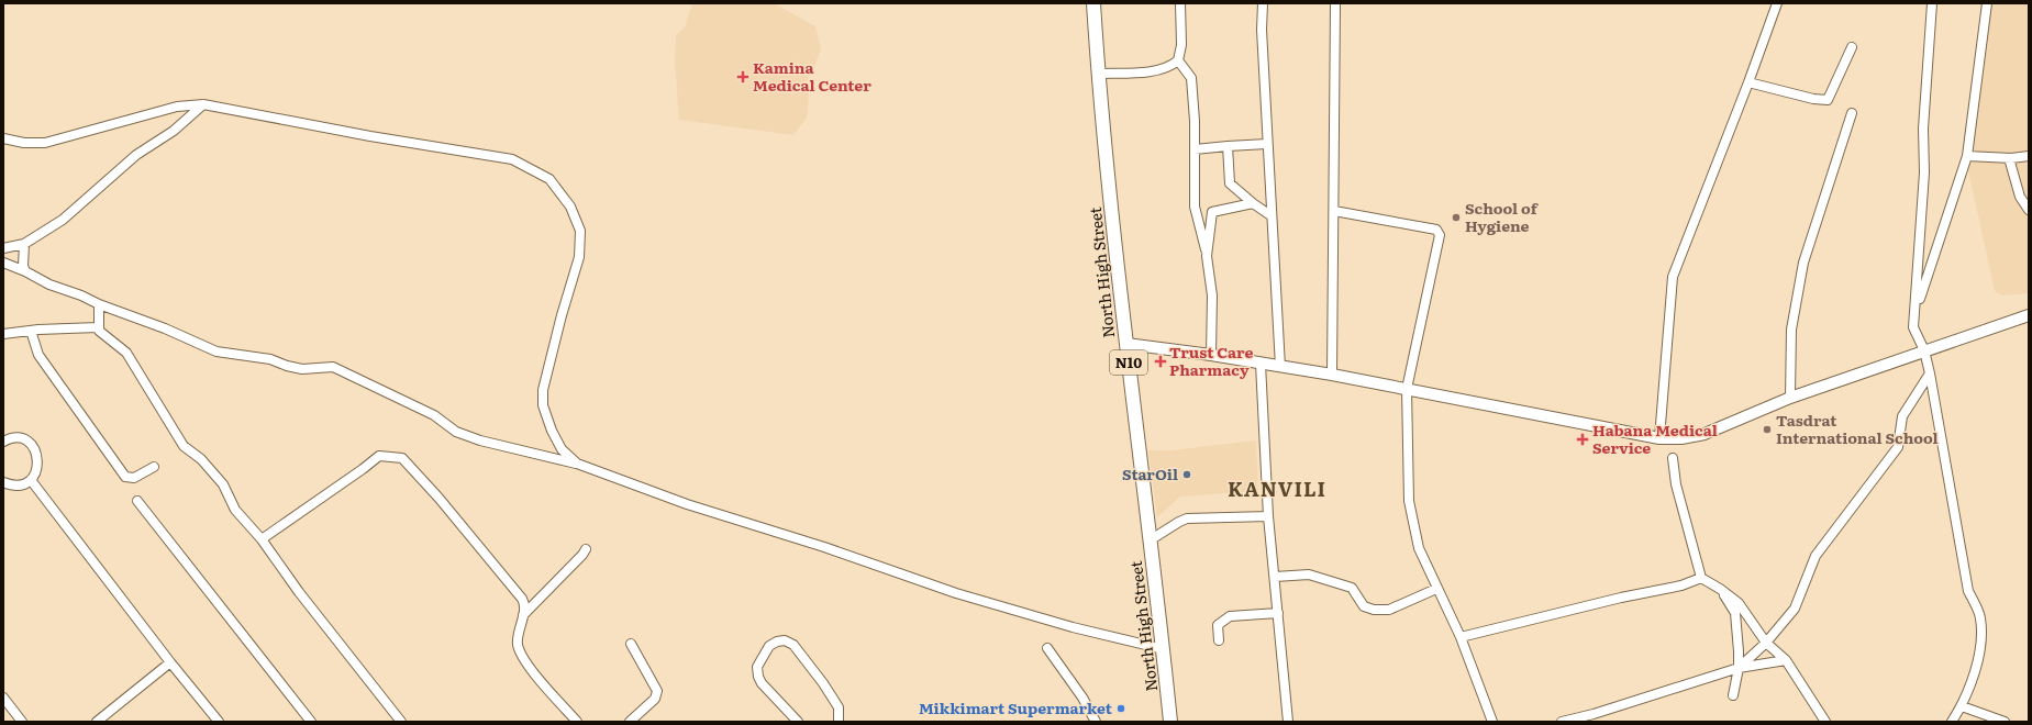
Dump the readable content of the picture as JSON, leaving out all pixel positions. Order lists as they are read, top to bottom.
{
  "streets": {
    "highway": ["North High Street", "N10"]
  },
  "districts": ["KANVILI"],
  "places": {
    "health": ["Kamina Medical Center", "Trust Care Pharmacy", "Habana Medical Service"],
    "other": [
      "School of Hygiene",
      "Tasdrat International School",
      "StarOil",
      "Mikkimart Supermarket"
    ]
  }
}
